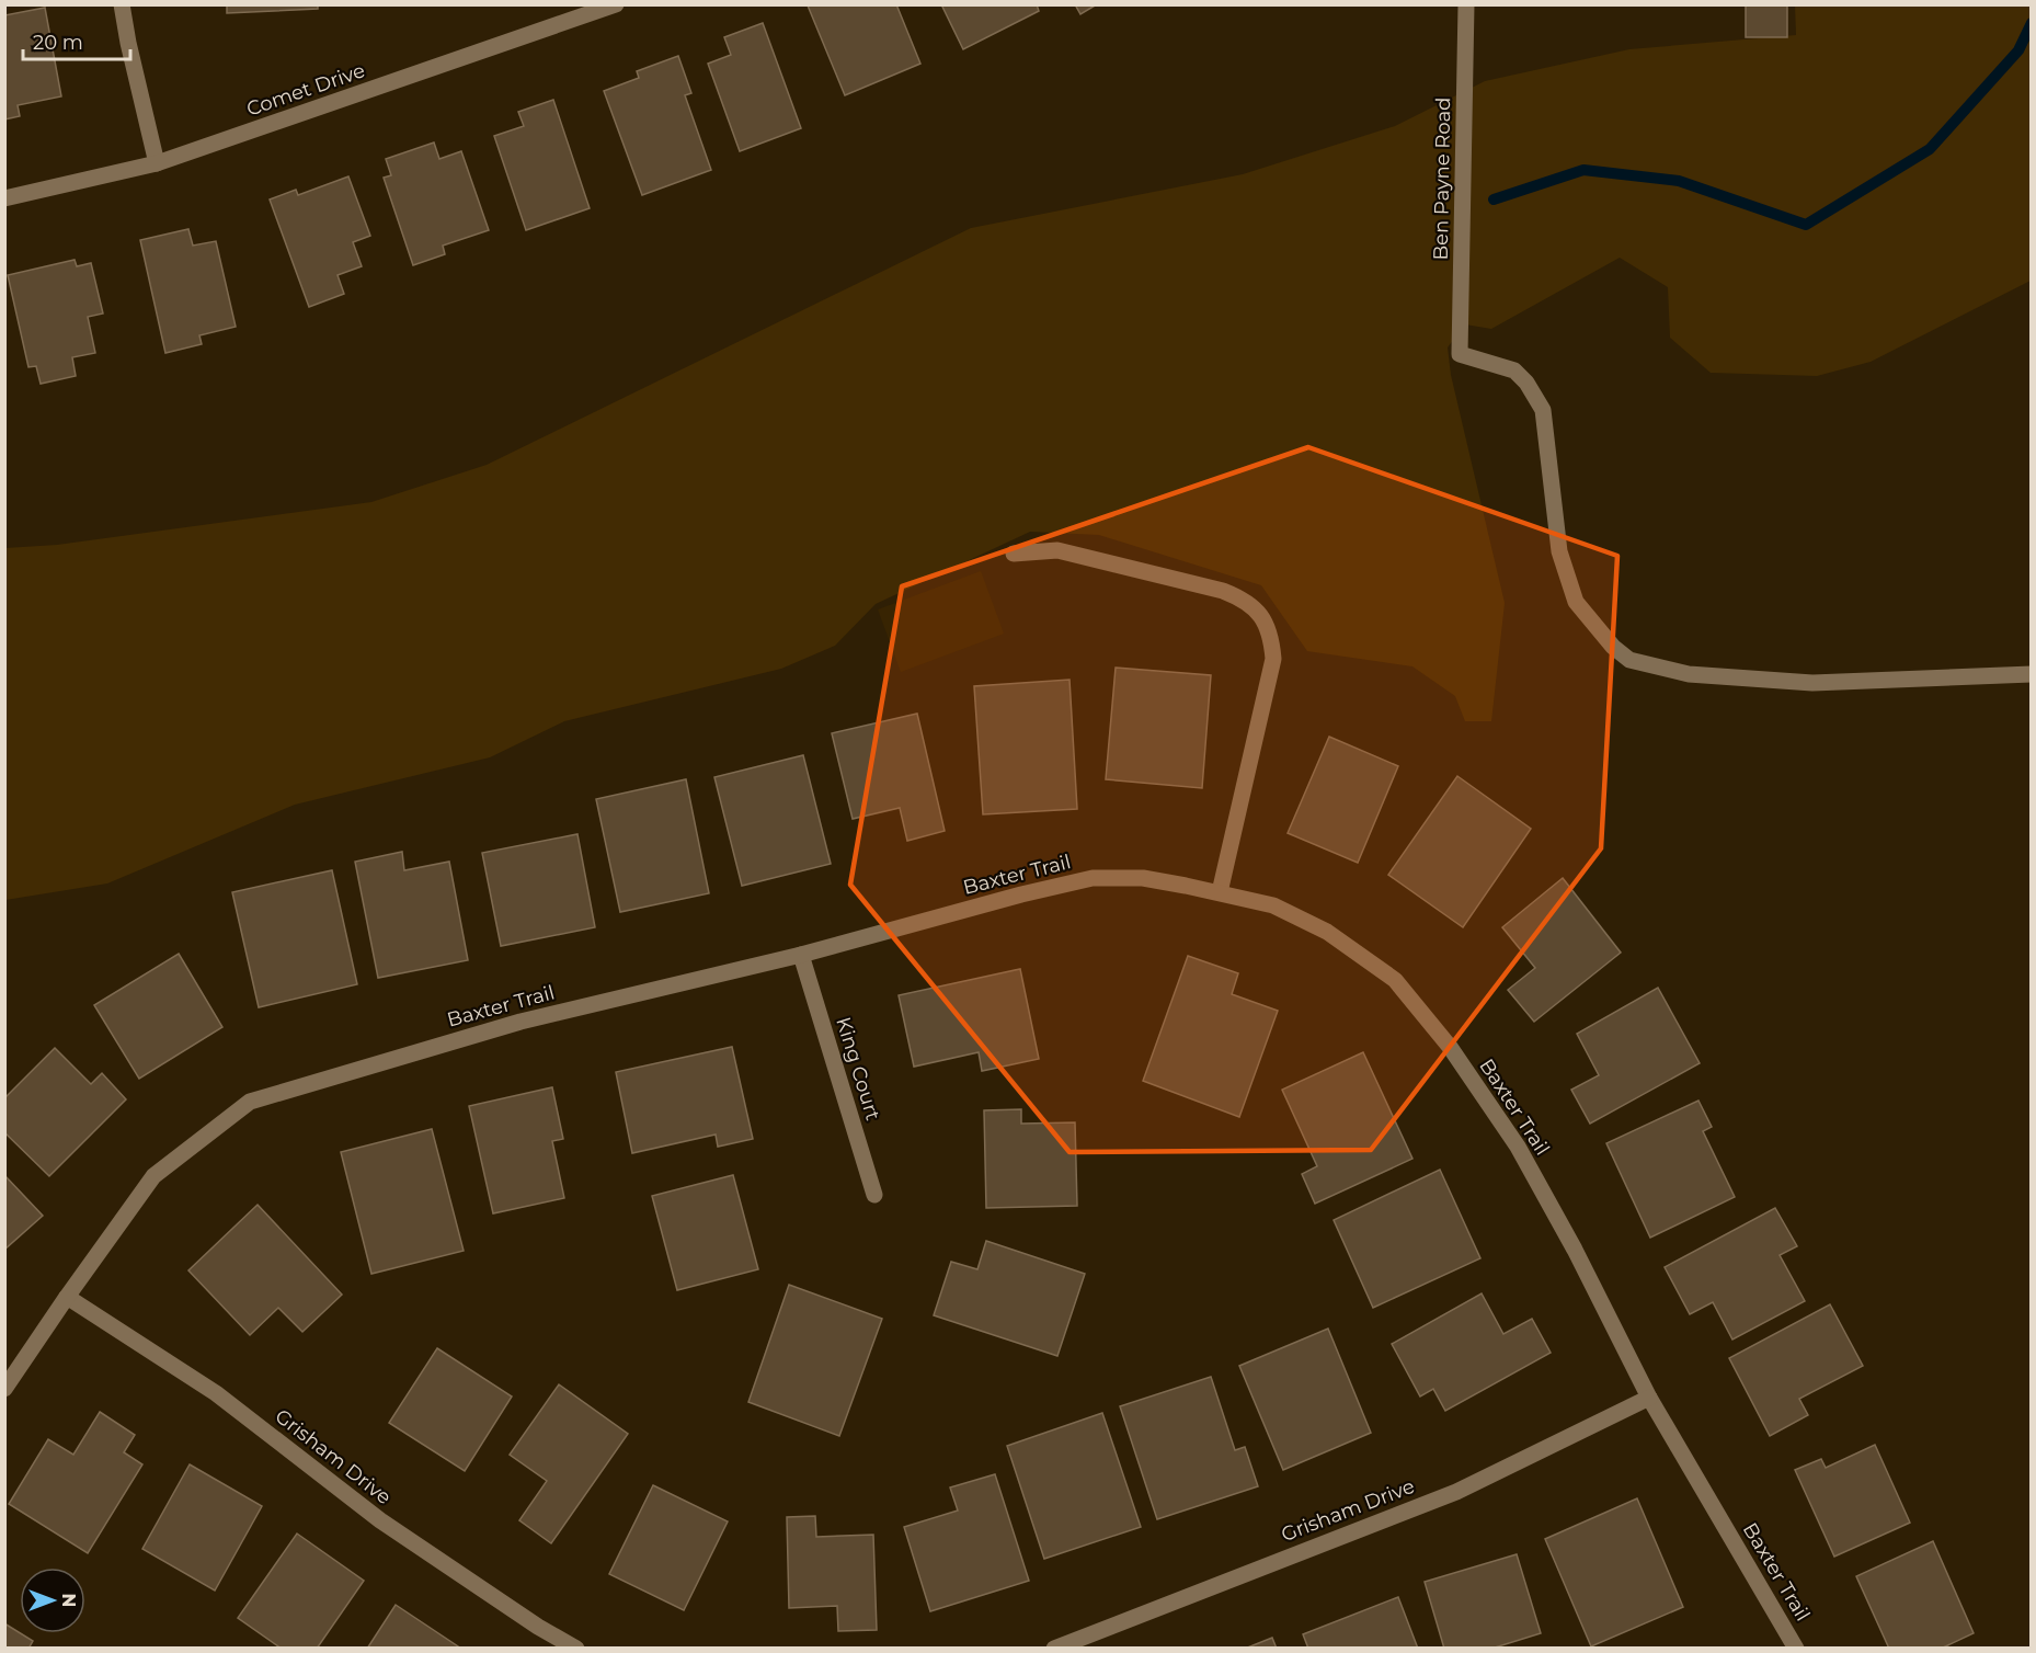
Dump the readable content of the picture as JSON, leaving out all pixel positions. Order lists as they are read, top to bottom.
{
  "streets": {
    "street": [
      "Comet Drive",
      "Ben Payne Road",
      "Baxter Trail",
      "King Court",
      "Grisham Drive"
    ]
  },
  "crossings": [
    ["Baxter Trail", "King Court"],
    ["Baxter Trail", "Grisham Drive"]
  ],
  "scale_bar": "20 m",
  "north": "right"
}
